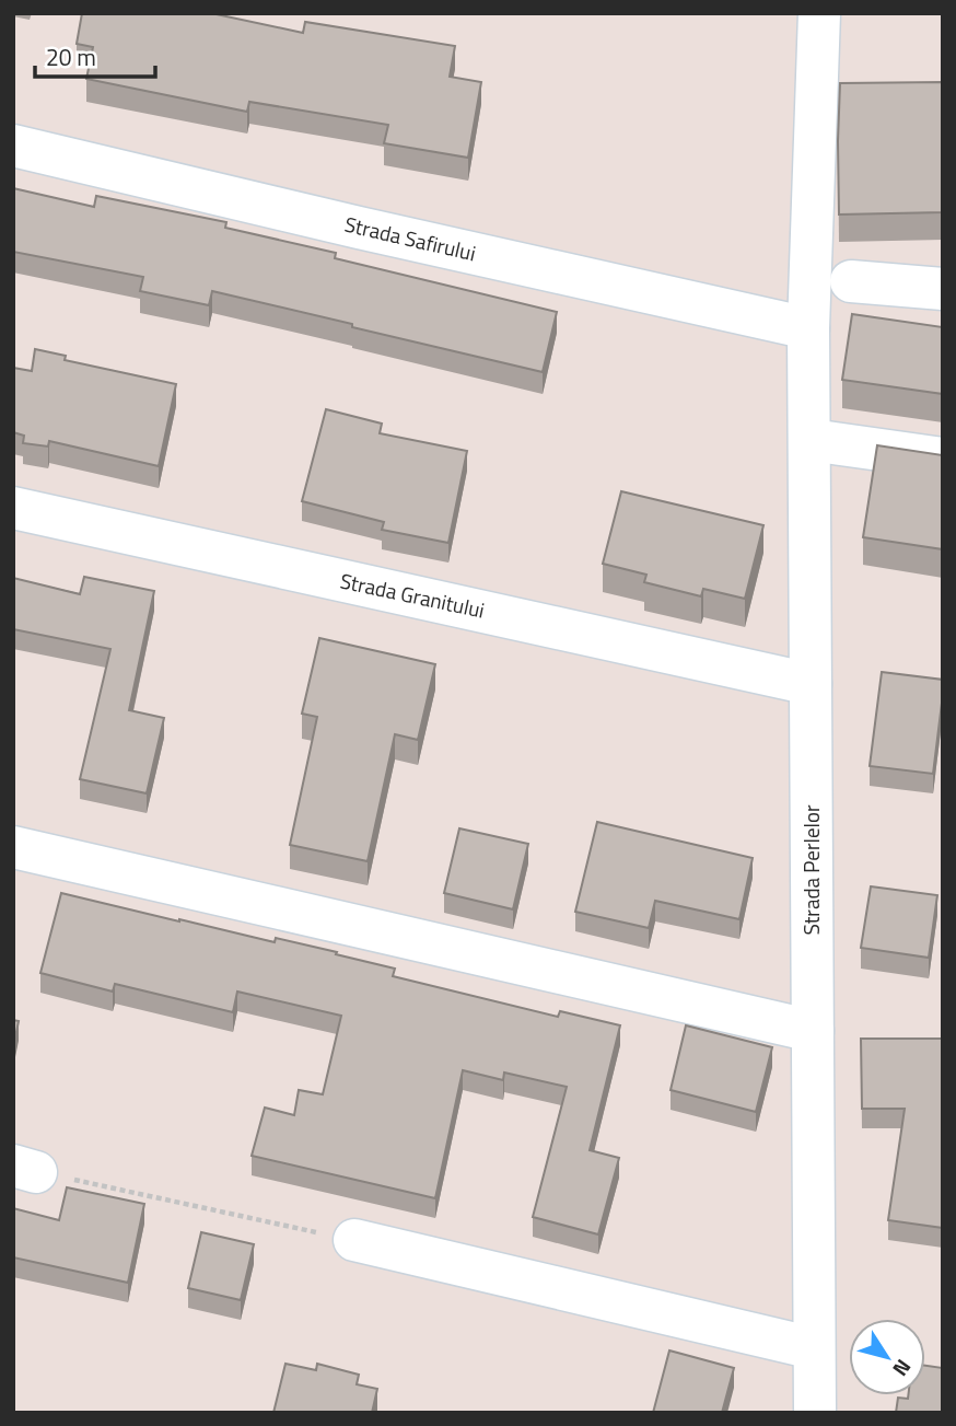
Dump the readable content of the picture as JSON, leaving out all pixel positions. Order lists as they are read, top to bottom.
{
  "streets": {
    "street": ["Strada Safirului", "Strada Granitului", "Strada Perlelor"]
  },
  "crossings": [
    ["Strada Safirului", "Strada Perlelor"],
    ["Strada Granitului", "Strada Perlelor"]
  ],
  "scale_bar": "20 m",
  "north": "bottom right"
}
